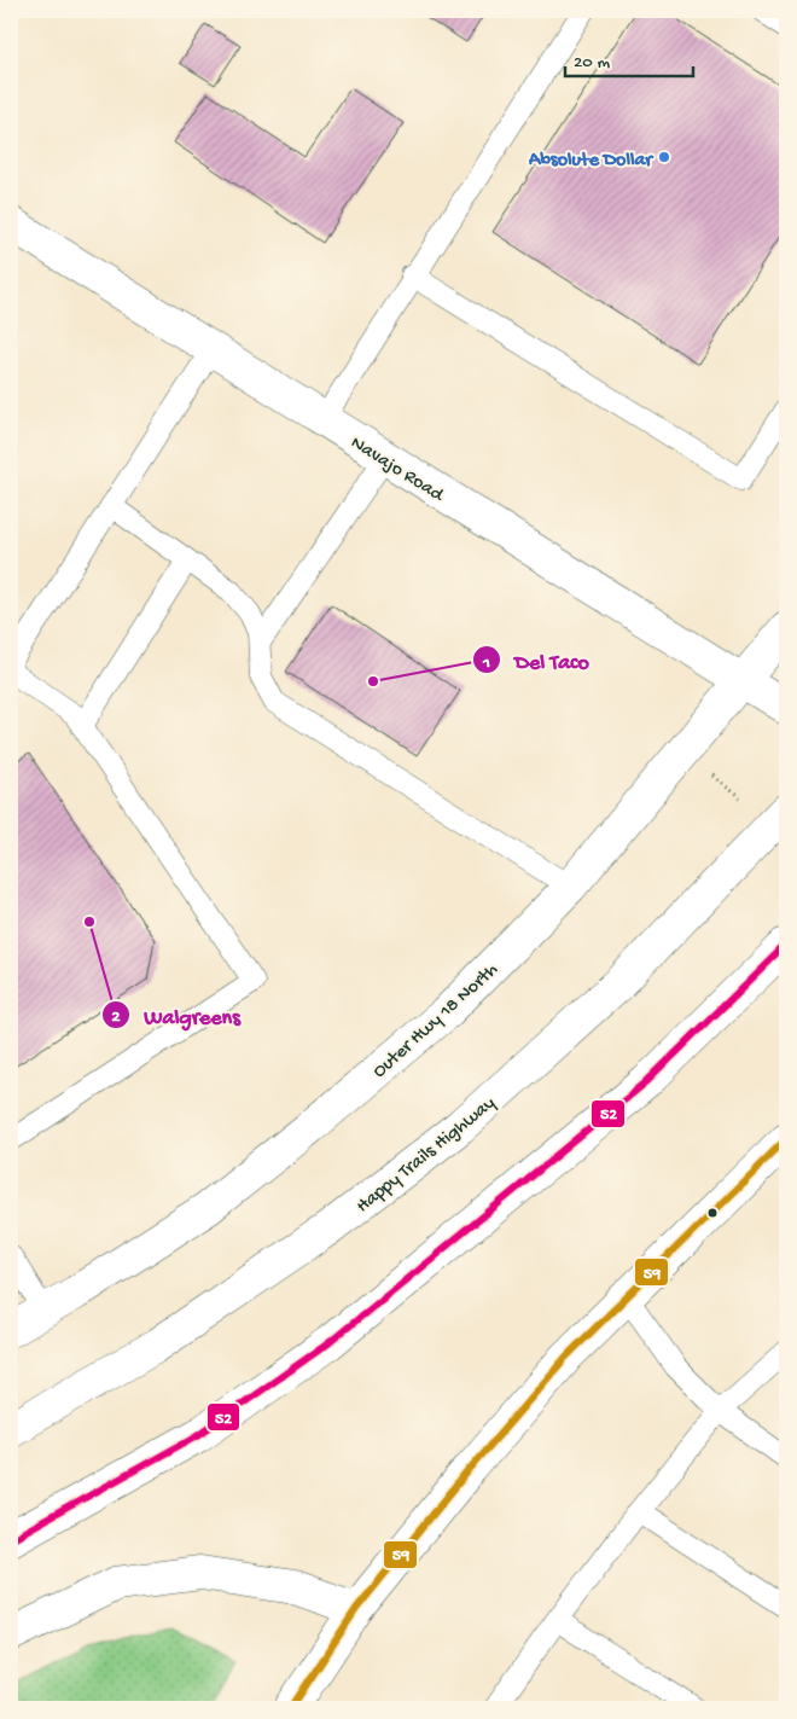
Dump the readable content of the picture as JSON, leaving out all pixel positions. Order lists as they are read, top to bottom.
{
  "streets": {
    "main road": ["Navajo Road", "Outer Hwy 18 North", "Happy Trails Highway"]
  },
  "crossings": [
    ["Navajo Road", "Outer Hwy 18 North"]
  ],
  "places": ["Absolute Dollar", "Del Taco", "Walgreens"],
  "lines": ["transit line 52", "transit line 59"],
  "scale_bar": "20 m"
}
